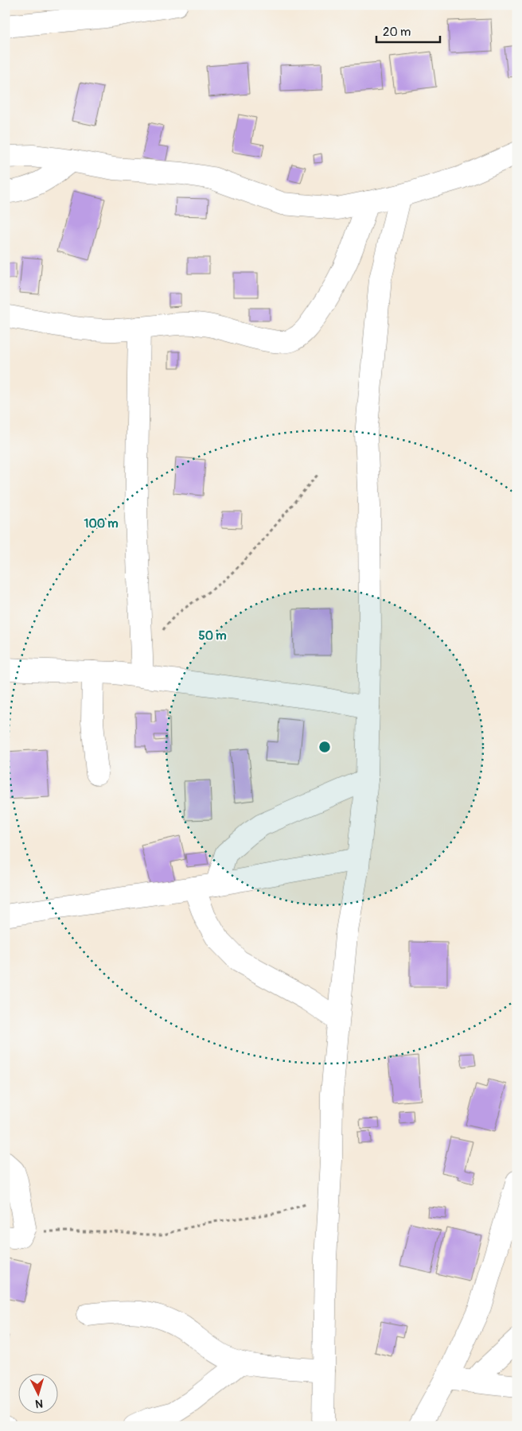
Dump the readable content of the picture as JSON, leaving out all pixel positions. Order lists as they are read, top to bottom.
{
  "scale_bar": "20 m",
  "north": "bottom",
  "rings": ["100 m", "50 m"]
}
